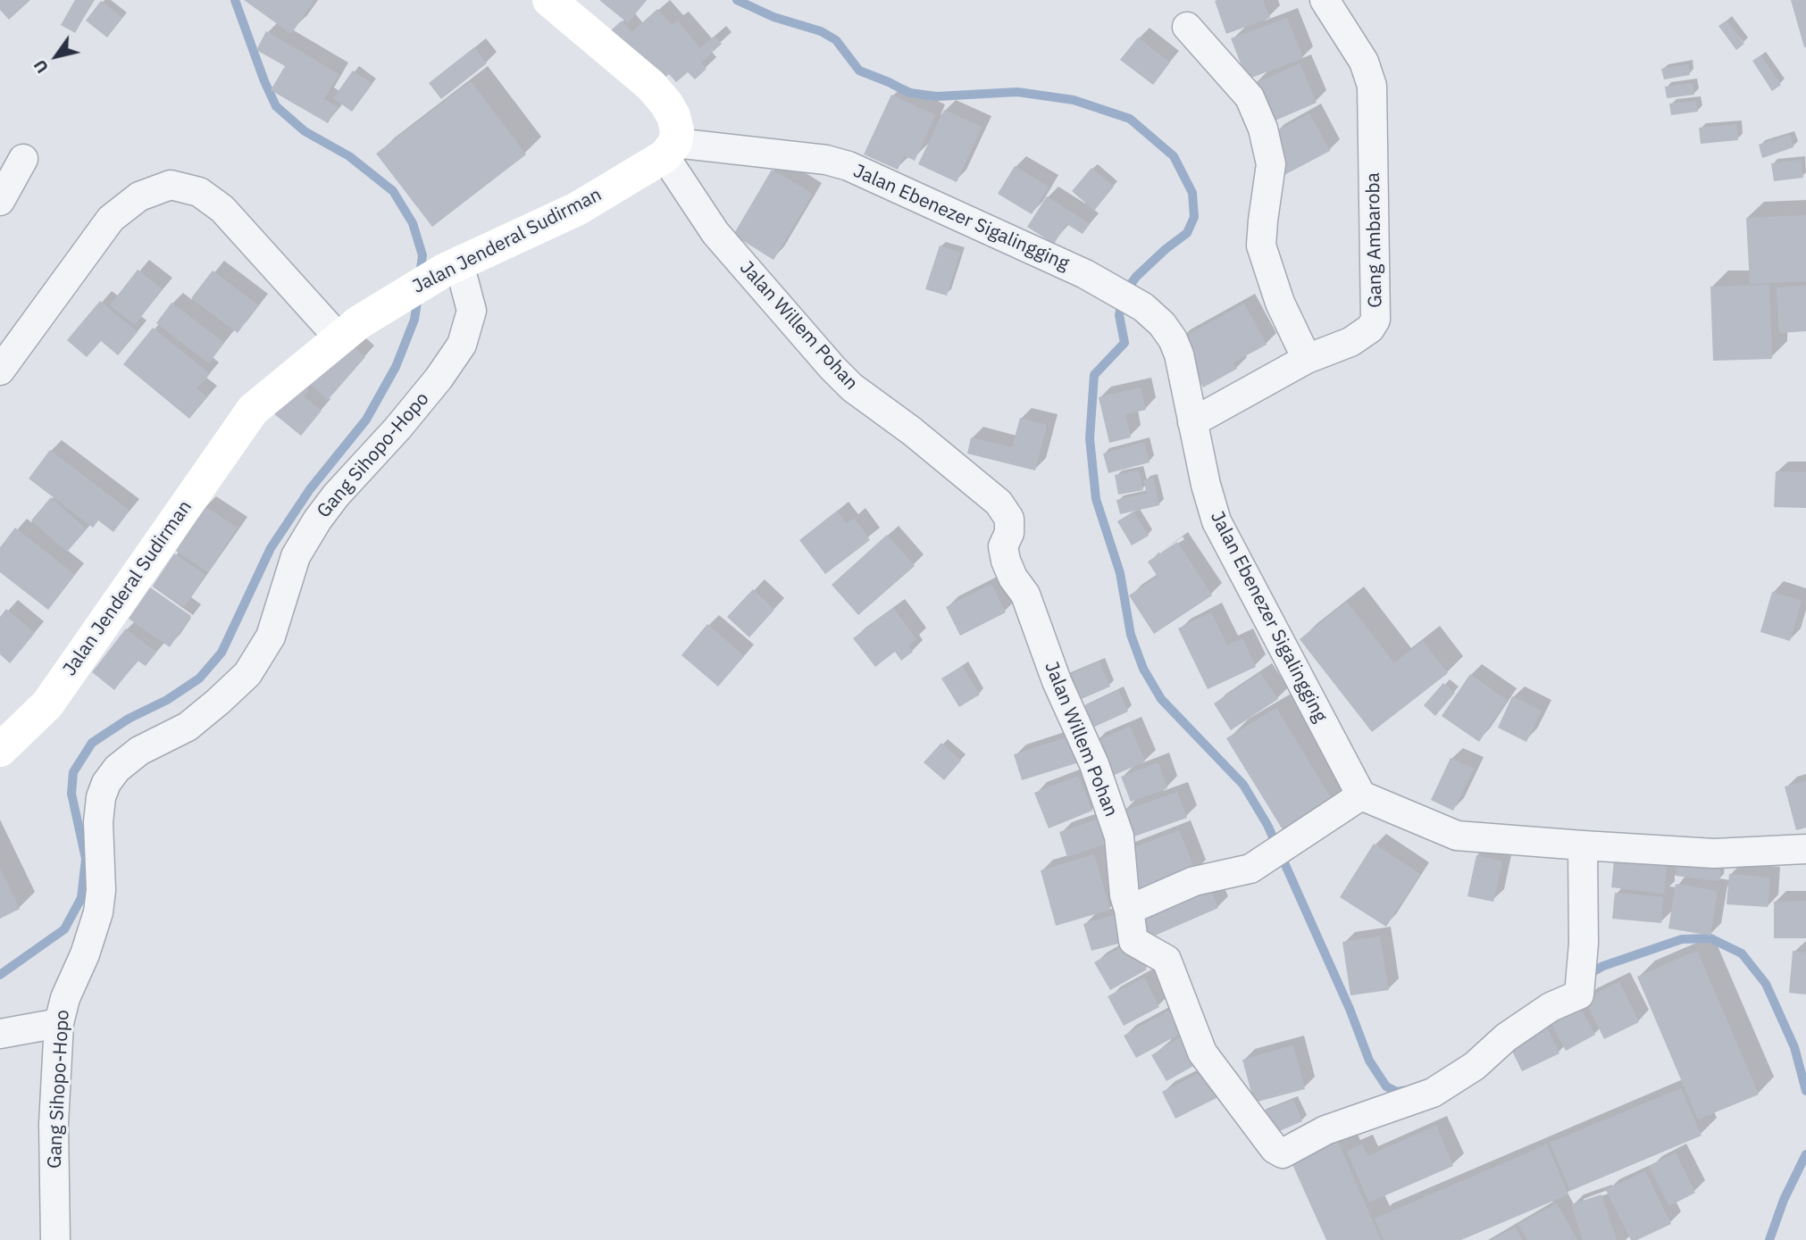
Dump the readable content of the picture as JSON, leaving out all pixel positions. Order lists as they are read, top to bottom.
{
  "streets": {
    "main road": ["Jalan Jenderal Sudirman"],
    "street": [
      "Jalan Ebenezer Sigalingging",
      "Gang Ambaroba",
      "Jalan Willem Pohan",
      "Gang Sihopo-Hopo"
    ]
  },
  "crossings": [
    ["Jalan Ebenezer Sigalingging", "Gang Ambaroba"],
    ["Jalan Ebenezer Sigalingging", "Jalan Jenderal Sudirman"],
    ["Jalan Ebenezer Sigalingging", "Jalan Willem Pohan"],
    ["Jalan Jenderal Sudirman", "Jalan Willem Pohan"],
    ["Jalan Jenderal Sudirman", "Gang Sihopo-Hopo"]
  ],
  "north": "bottom left"
}
